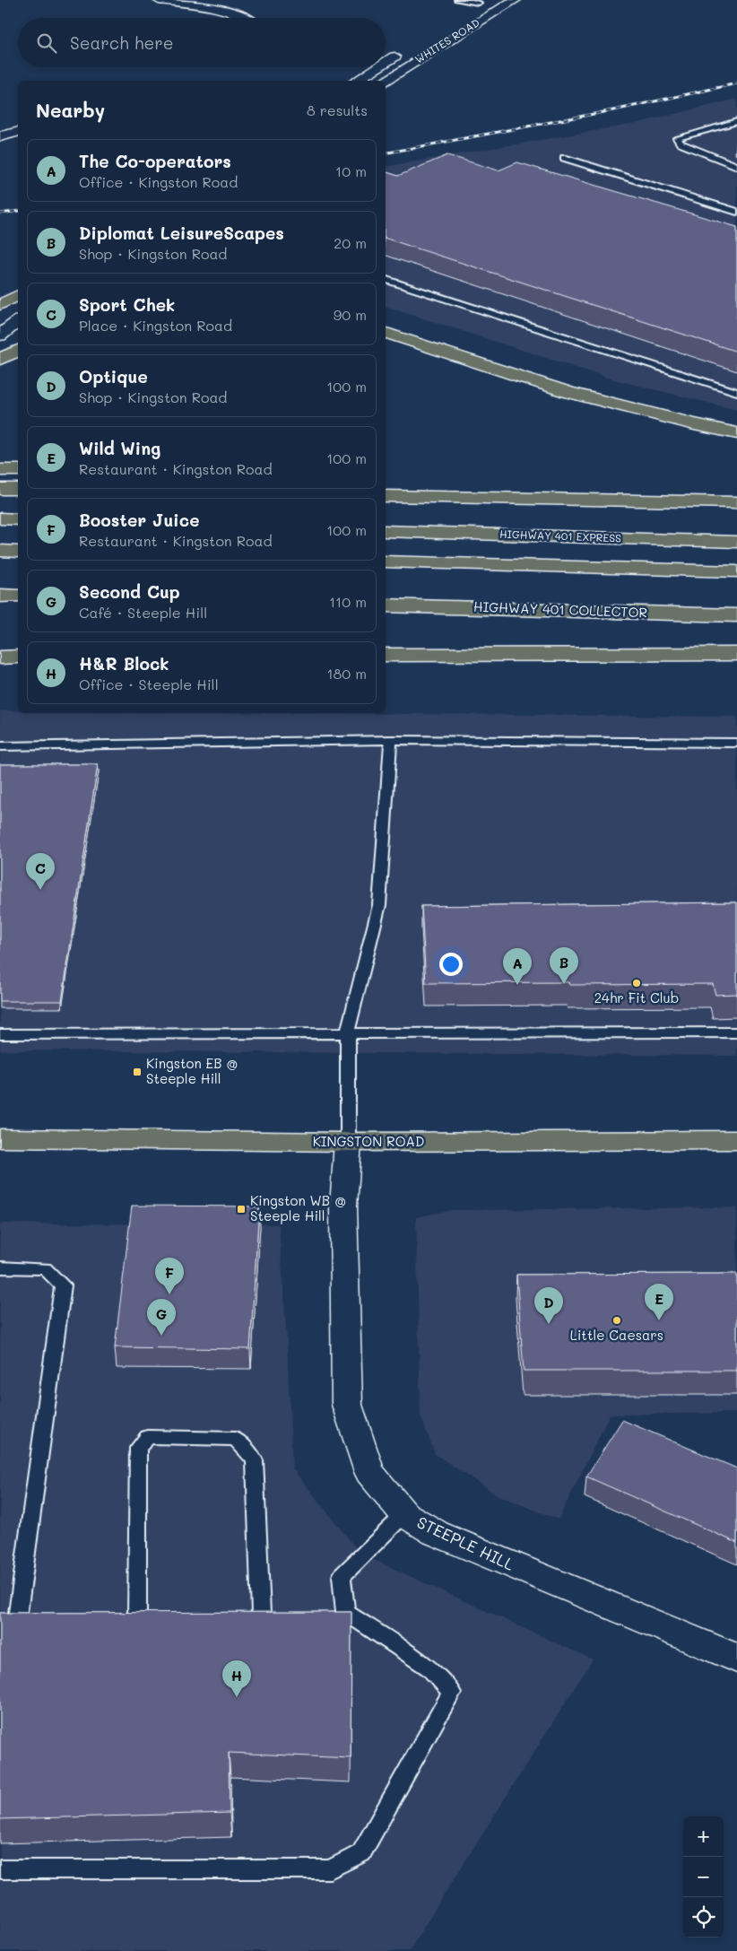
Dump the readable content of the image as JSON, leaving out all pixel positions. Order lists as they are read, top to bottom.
{
  "streets": {
    "main road": [
      "WHITES ROAD",
      "HIGHWAY 401 EXPRESS",
      "HIGHWAY 401 COLLECTOR",
      "KINGSTON ROAD",
      "STEEPLE HILL"
    ]
  },
  "crossings": [
    ["KINGSTON ROAD", "STEEPLE HILL"]
  ],
  "places": {
    "other": ["24hr Fit Club", "Little Caesars"],
    "transit": ["Kingston EB @ Steeple Hill", "Kingston WB @ Steeple Hill"]
  },
  "page": {
    "search": "Search here",
    "heading": ["Nearby", "8 results"],
    "list": [
      {
        "mark": "A",
        "name": "The Co-operators",
        "note": "Office · Kingston Road",
        "value": "10 m"
      },
      {
        "mark": "B",
        "name": "Diplomat LeisureScapes",
        "note": "Shop · Kingston Road",
        "value": "20 m"
      },
      {
        "mark": "C",
        "name": "Sport Chek",
        "note": "Place · Kingston Road",
        "value": "90 m"
      },
      {
        "mark": "D",
        "name": "Optique",
        "note": "Shop · Kingston Road",
        "value": "100 m"
      },
      {
        "mark": "E",
        "name": "Wild Wing",
        "note": "Restaurant · Kingston Road",
        "value": "100 m"
      },
      {
        "mark": "F",
        "name": "Booster Juice",
        "note": "Restaurant · Kingston Road",
        "value": "100 m"
      },
      {
        "mark": "G",
        "name": "Second Cup",
        "note": "Café · Steeple Hill",
        "value": "110 m"
      },
      {
        "mark": "H",
        "name": "H&R Block",
        "note": "Office · Steeple Hill",
        "value": "180 m"
      }
    ],
    "pins": [
      "C",
      "B",
      "A",
      "F",
      "E",
      "D",
      "G",
      "H"
    ],
    "map_buttons": ["+", "−"]
  }
}
